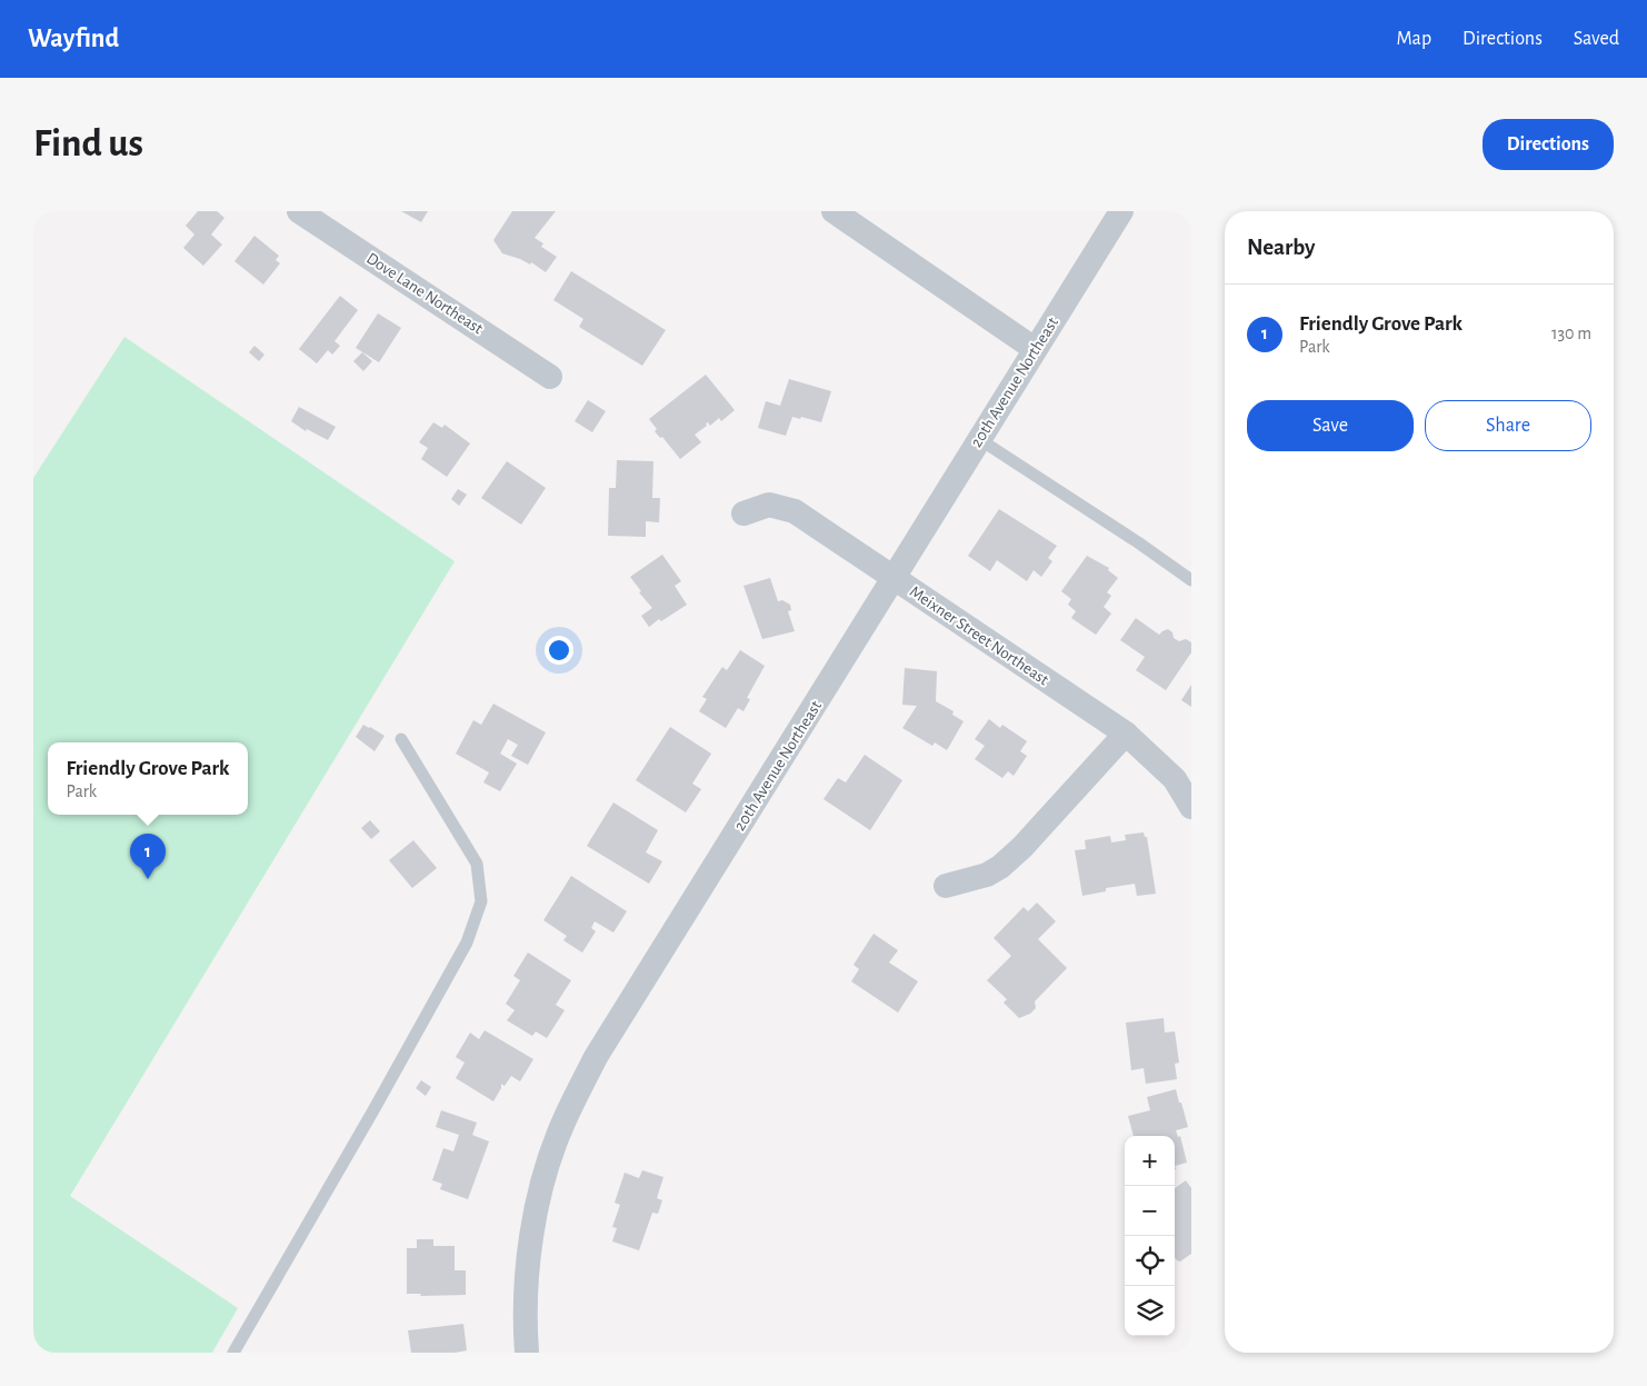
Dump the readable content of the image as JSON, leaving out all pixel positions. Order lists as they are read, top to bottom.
{
  "streets": {
    "street": ["Dove Lane Northeast", "20th Avenue Northeast", "Meixner Street Northeast"]
  },
  "crossings": [
    ["20th Avenue Northeast", "Meixner Street Northeast"]
  ],
  "page": {
    "header": "Wayfind",
    "nav": ["Map", "Directions", "Saved"],
    "buttons": [
      "Directions",
      ["Save", "Share"]
    ],
    "title": "Find us",
    "heading": "Nearby",
    "list": [
      {
        "mark": "1",
        "name": "Friendly Grove Park",
        "note": "Park",
        "value": "130 m"
      }
    ],
    "popup": ["Friendly Grove Park", "Park"],
    "pins": "1",
    "map_buttons": ["+", "−"]
  }
}
